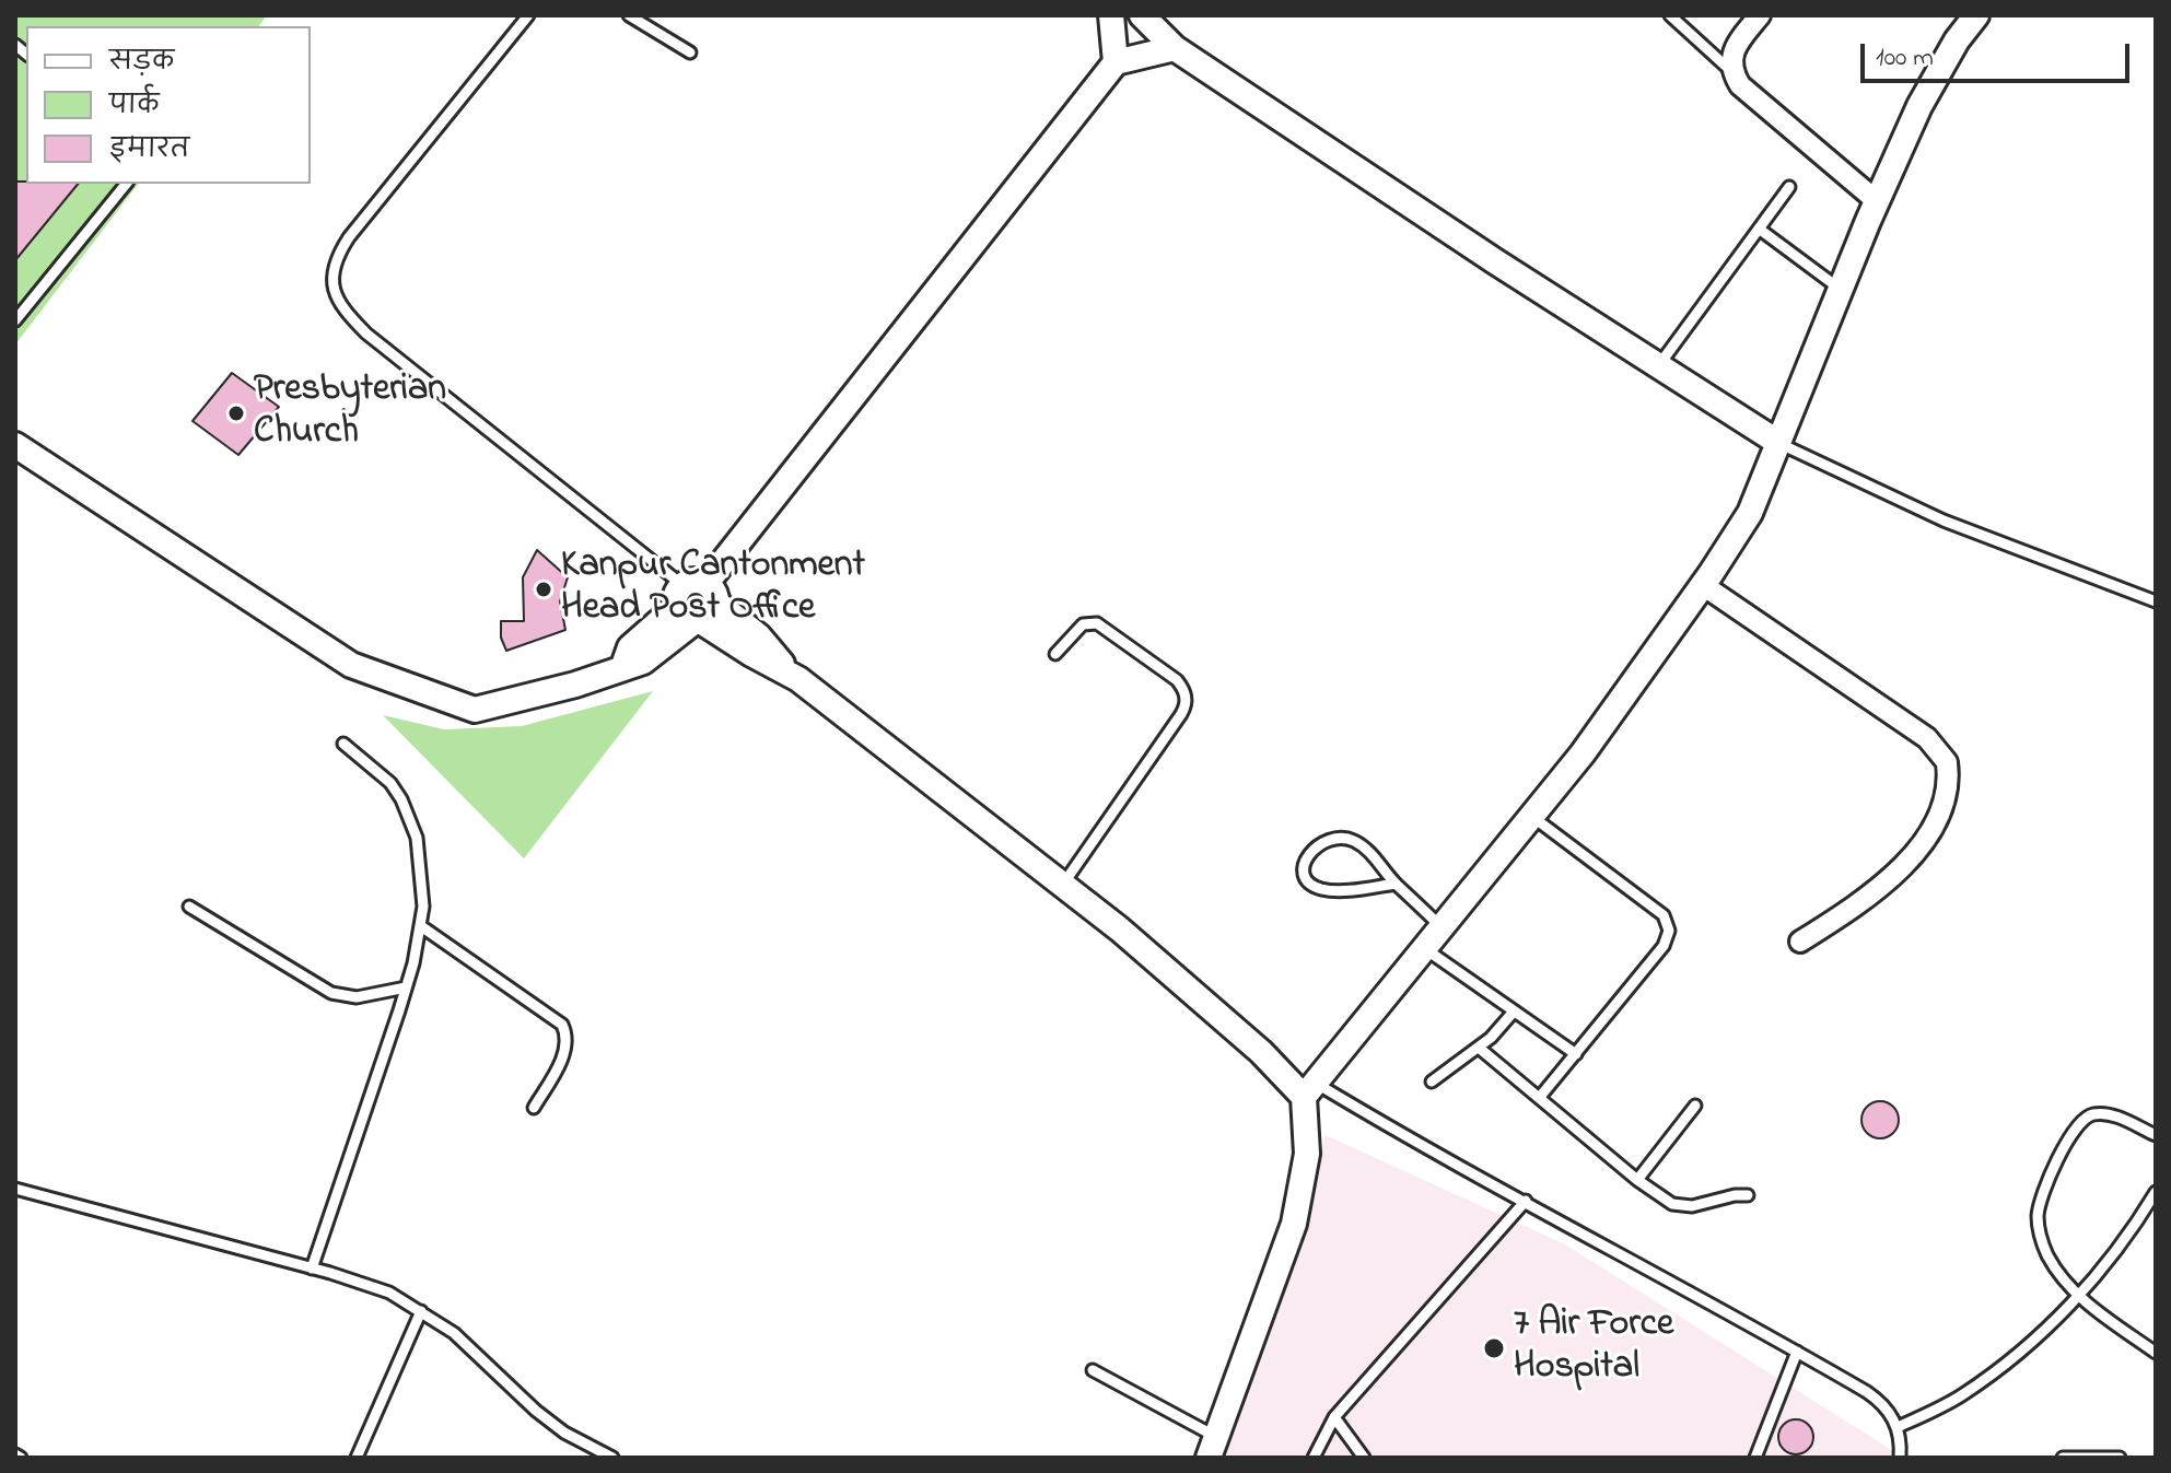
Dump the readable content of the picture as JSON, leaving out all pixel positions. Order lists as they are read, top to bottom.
{
  "places": ["Presbyterian Church", "Kanpur Cantonment Head Post Office", "7 Air Force Hospital"],
  "legend": ["सड़क", "पार्क", "इमारत"],
  "scale_bar": "100 m"
}
